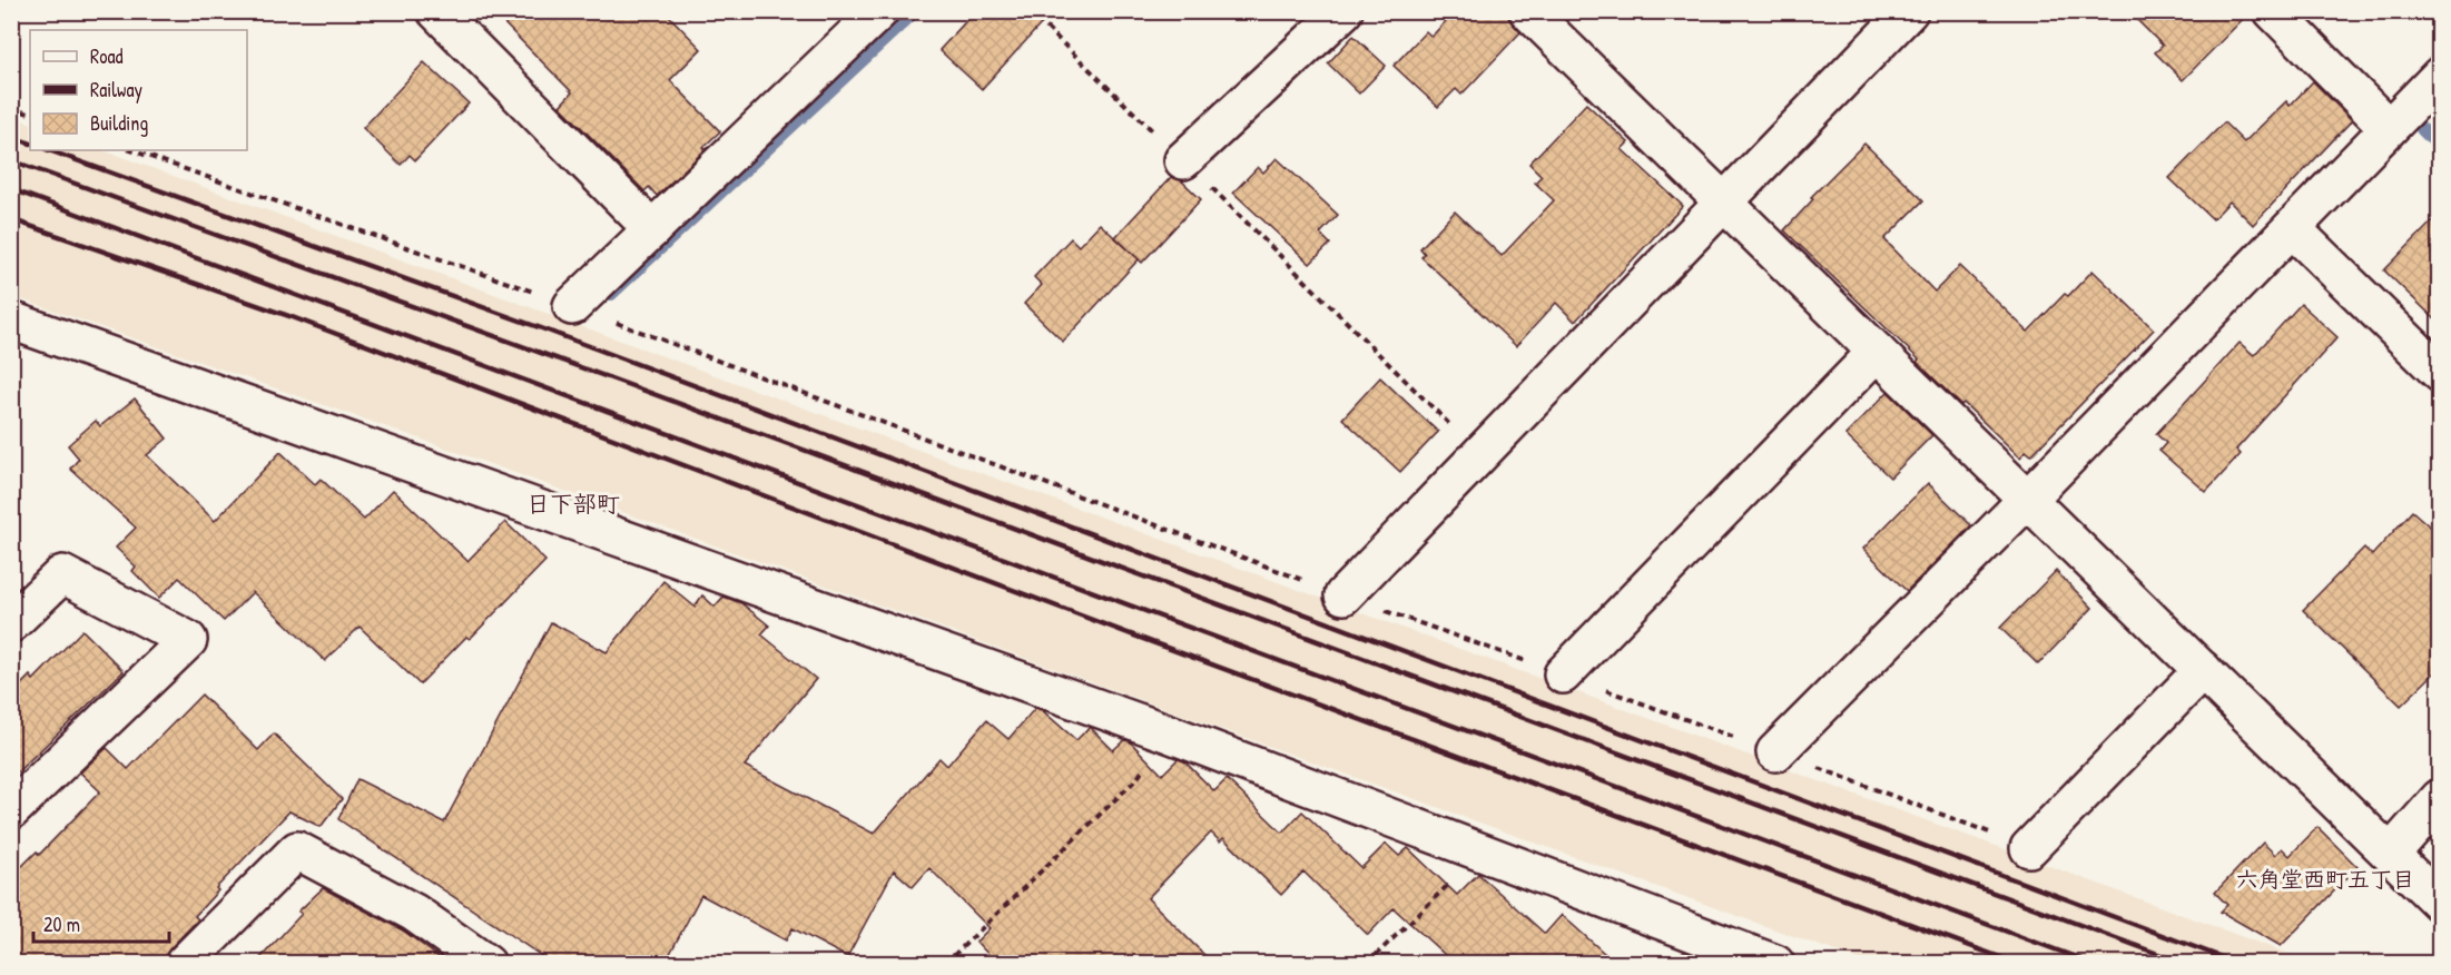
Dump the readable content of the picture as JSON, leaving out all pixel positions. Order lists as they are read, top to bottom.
{
  "districts": ["日下部町", "六角堂西町五丁目"],
  "legend": ["Road", "Railway", "Building"],
  "scale_bar": "20 m"
}
